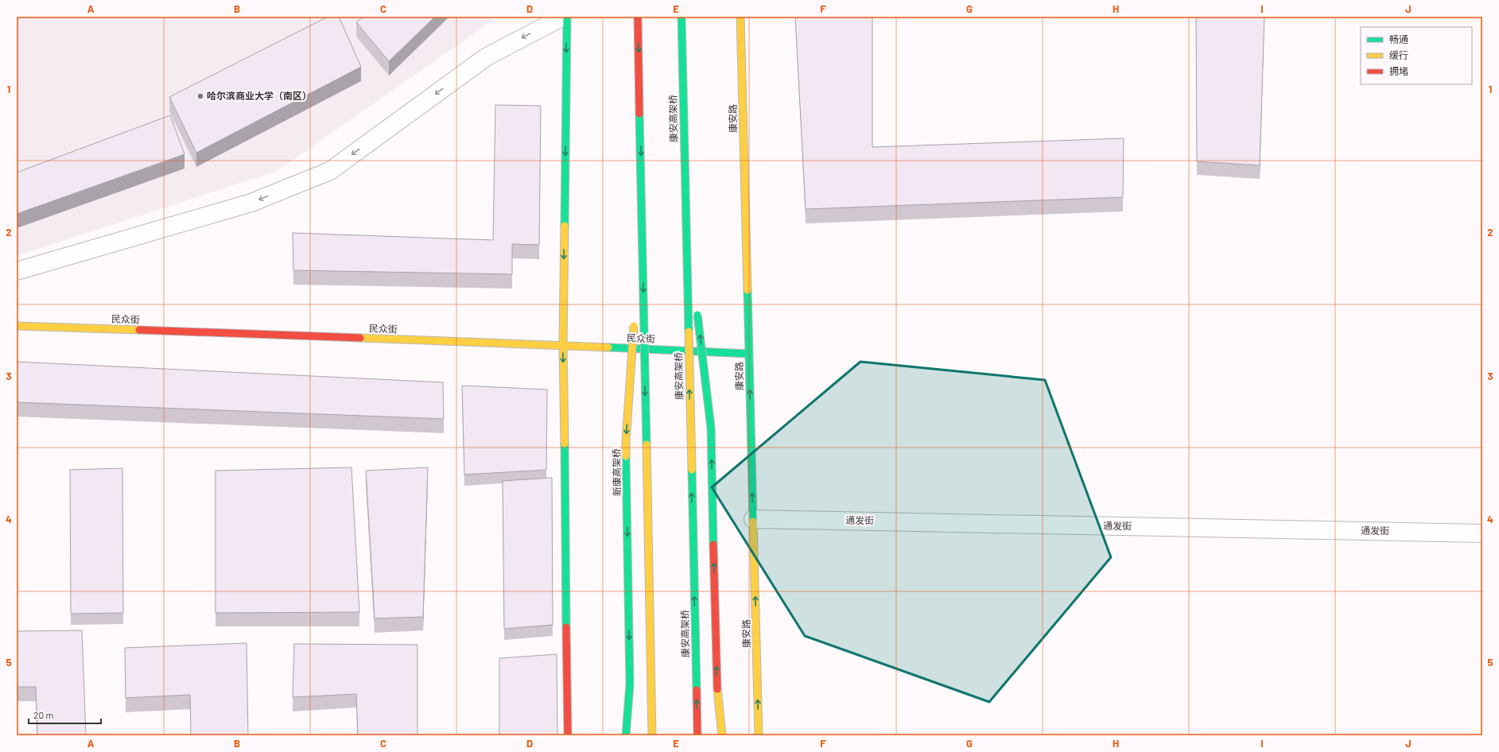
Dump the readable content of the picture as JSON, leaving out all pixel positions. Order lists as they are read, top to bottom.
{
  "streets": {
    "main road": [
      "康安高架桥",
      "康安路",
      "民众街",
      "新康高架桥"
    ],
    "street": ["通发街"]
  },
  "crossings": [
    ["康安路", "民众街"],
    ["康安路", "通发街"]
  ],
  "places": ["哈尔滨商业大学（南区）"],
  "legend": ["畅通", "缓行", "拥堵"],
  "scale_bar": "20 m",
  "grid": {
    "columns": [
      "A",
      "B",
      "C",
      "D",
      "E",
      "F",
      "G",
      "H",
      "I",
      "J"
    ],
    "rows": [
      "1",
      "2",
      "3",
      "4",
      "5"
    ]
  }
}
